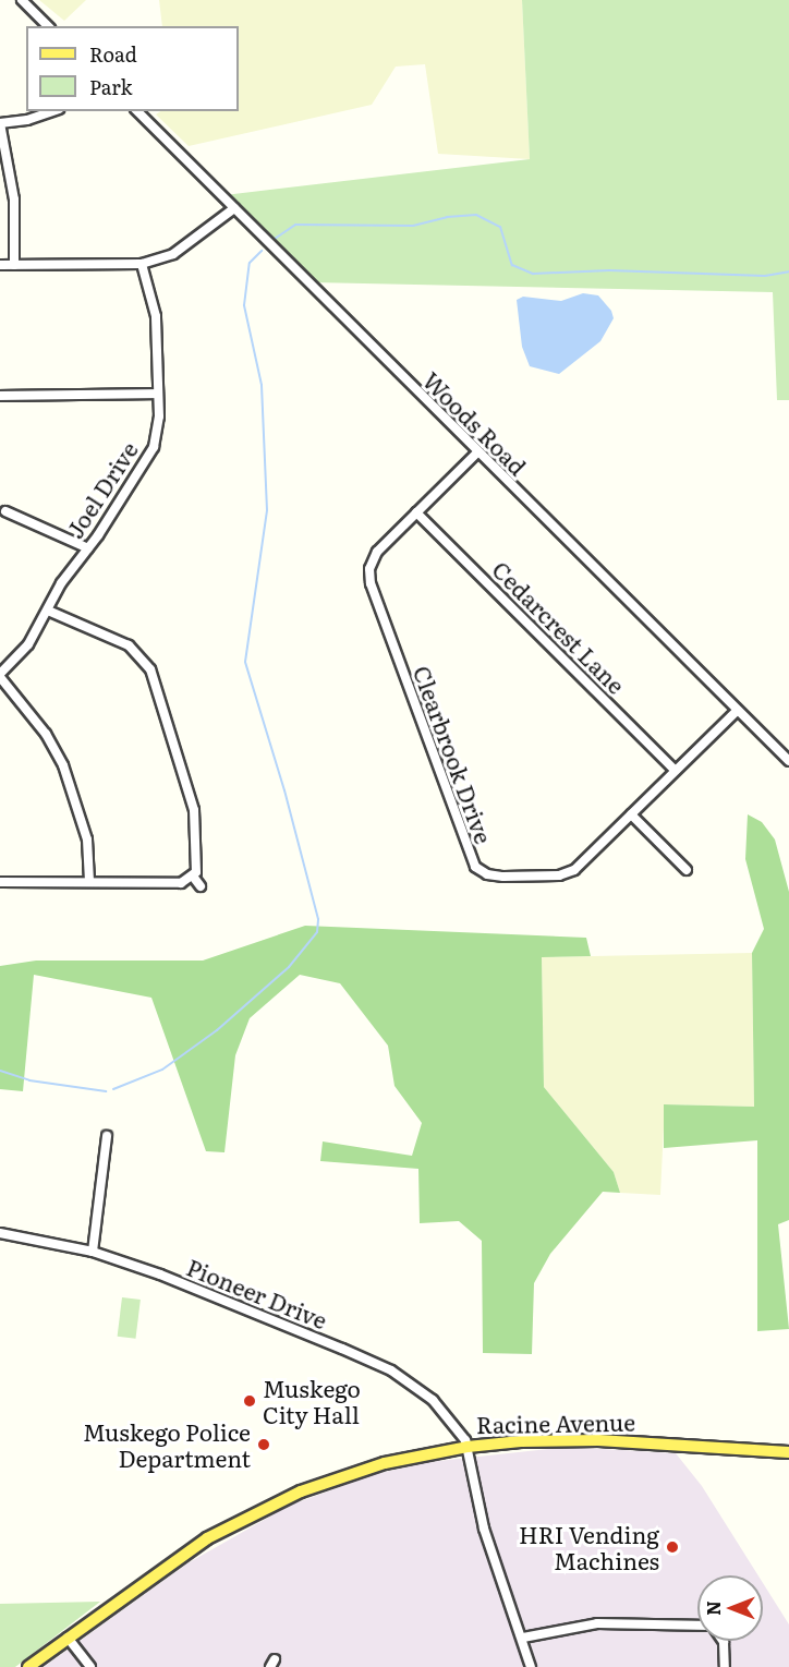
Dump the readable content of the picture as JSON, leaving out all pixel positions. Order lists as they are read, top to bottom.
{
  "streets": {
    "main road": ["Racine Avenue"],
    "street": [
      "Woods Road",
      "Joel Drive",
      "Cedarcrest Lane",
      "Clearbrook Drive",
      "Pioneer Drive"
    ]
  },
  "crossings": [
    ["Woods Road", "Clearbrook Drive"],
    ["Cedarcrest Lane", "Clearbrook Drive"],
    ["Pioneer Drive", "Racine Avenue"]
  ],
  "places": ["Muskego City Hall", "Muskego Police Department", "HRI Vending Machines"],
  "legend": ["Road", "Park"],
  "north": "left"
}
